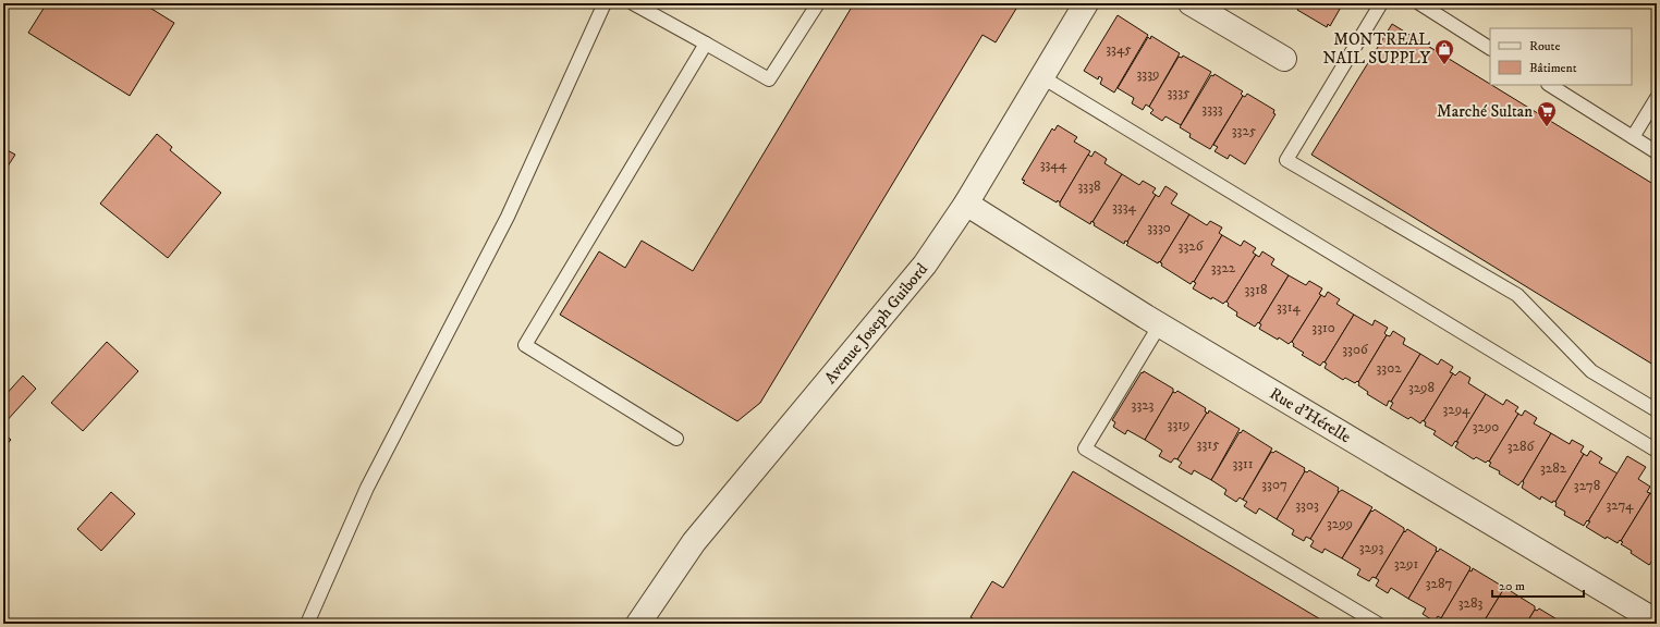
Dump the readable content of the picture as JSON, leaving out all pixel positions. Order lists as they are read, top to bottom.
{
  "streets": {
    "street": ["Avenue Joseph Guibord", "Rue d'Hérelle"]
  },
  "crossings": [
    ["Avenue Joseph Guibord", "Rue d'Hérelle"]
  ],
  "places": {
    "shop": ["MONTREAL NAIL SUPPLY"],
    "supermarket": ["Marché Sultan"]
  },
  "house_numbers": [
    "3345",
    "3339",
    "3335",
    "3333",
    "3325",
    "3344",
    "3338",
    "3334",
    "3330",
    "3326",
    "3322",
    "3318",
    "3314",
    "3310",
    "3306",
    "3302",
    "3298",
    "3323",
    "3294",
    "3319",
    "3290",
    "3315",
    "3286",
    "3311",
    "3282",
    "3307",
    "3278",
    "3303",
    "3274",
    "3299",
    "3293",
    "3291",
    "3287",
    "3283"
  ],
  "legend": ["Route", "Bâtiment"],
  "scale_bar": "20 m"
}
